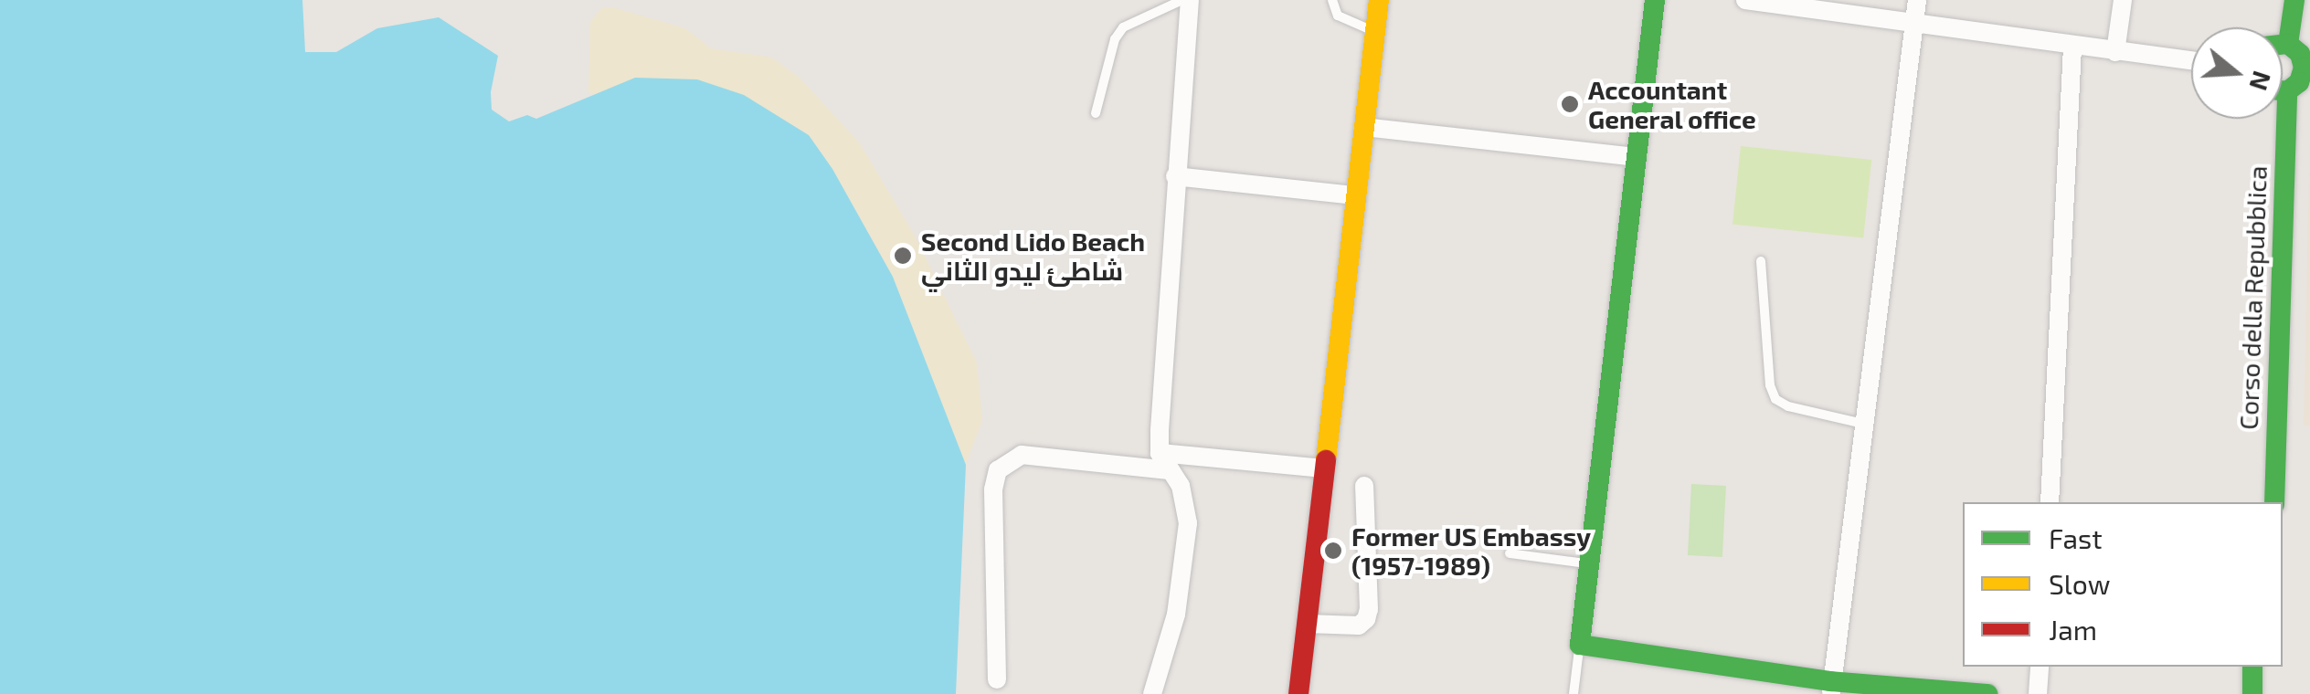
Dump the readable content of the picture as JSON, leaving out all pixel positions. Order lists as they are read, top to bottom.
{
  "streets": {
    "main road": ["Corso della Repubblica"]
  },
  "places": ["Accountant General office", "Second Lido Beach شاطئ ليدو الثاني", "Former US Embassy (1957-1989)"],
  "legend": ["Fast", "Slow", "Jam"],
  "north": "right"
}
